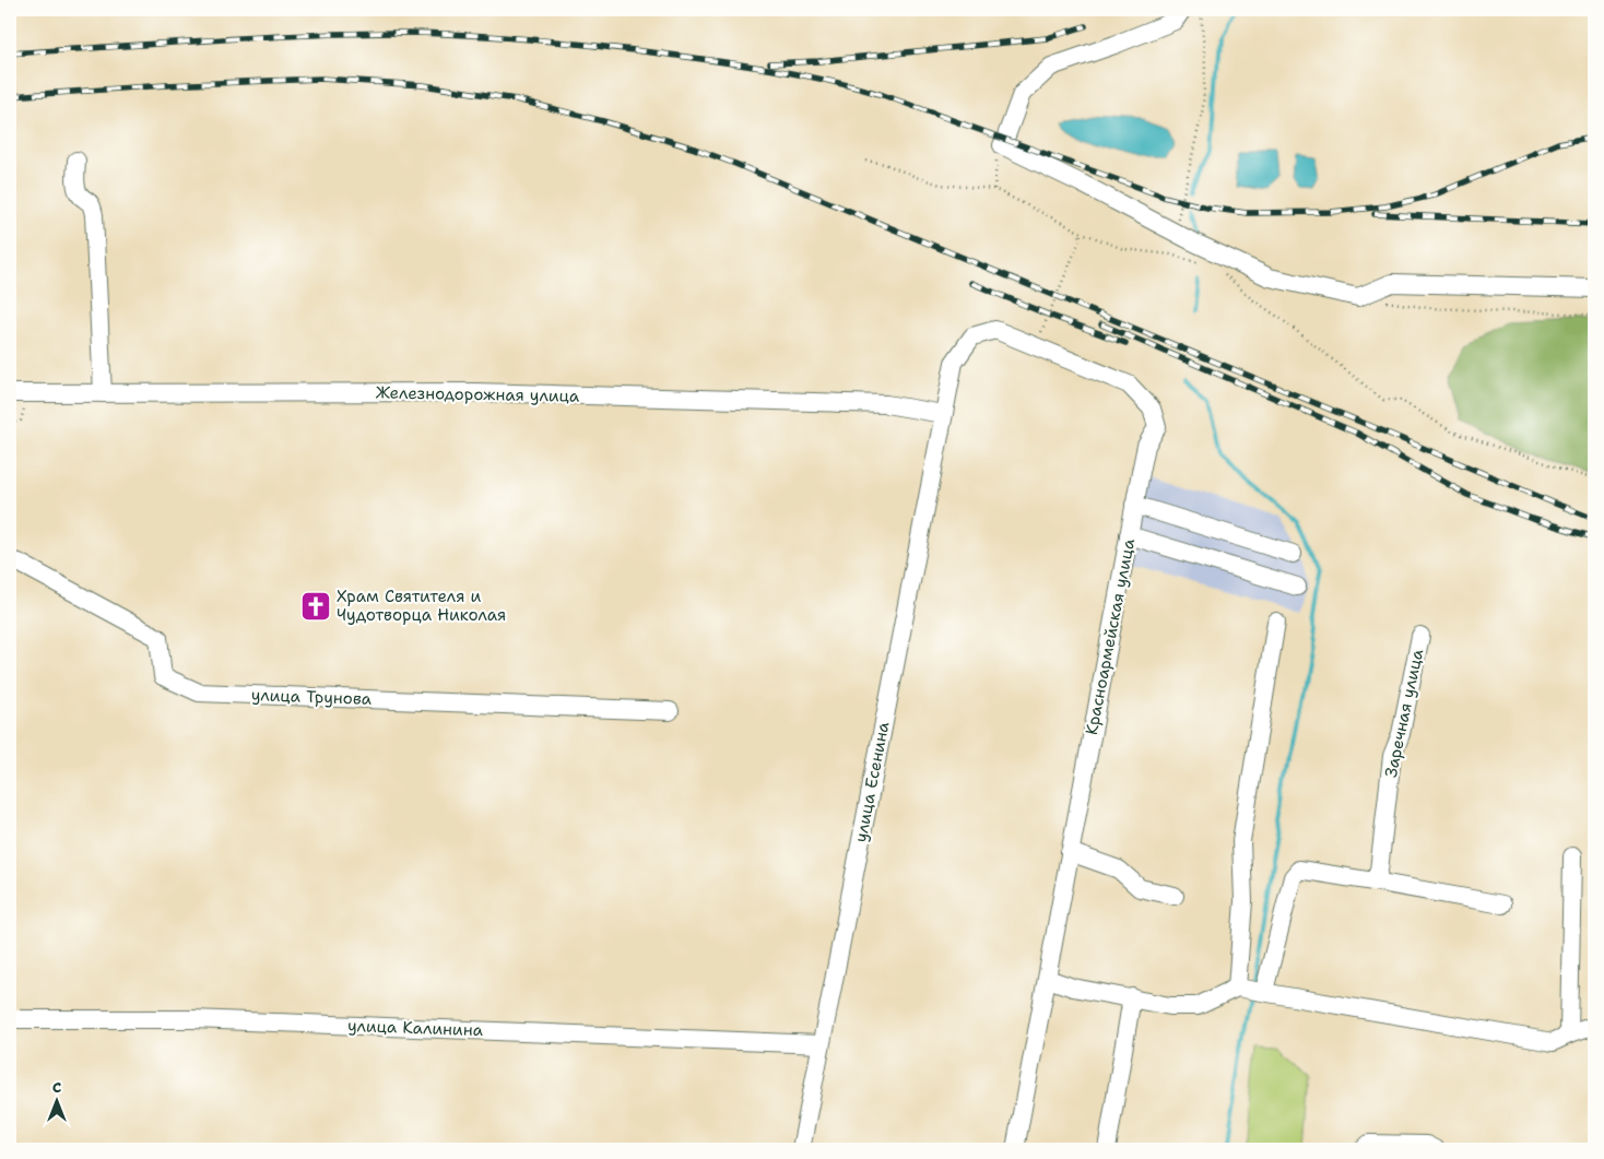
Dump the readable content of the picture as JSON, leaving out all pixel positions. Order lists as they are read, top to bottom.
{
  "streets": {
    "street": [
      "Железнодорожная улица",
      "Красноармейская улица",
      "улица Трунова",
      "Заречная улица",
      "улица Есенина",
      "улица Калинина"
    ]
  },
  "crossings": [
    ["Железнодорожная улица", "Красноармейская улица"],
    ["Железнодорожная улица", "улица Есенина"],
    ["Красноармейская улица", "улица Есенина"],
    ["улица Есенина", "улица Калинина"]
  ],
  "places": {
    "church": ["Храм Святителя и Чудотворца Николая"]
  },
  "north": "top"
}
